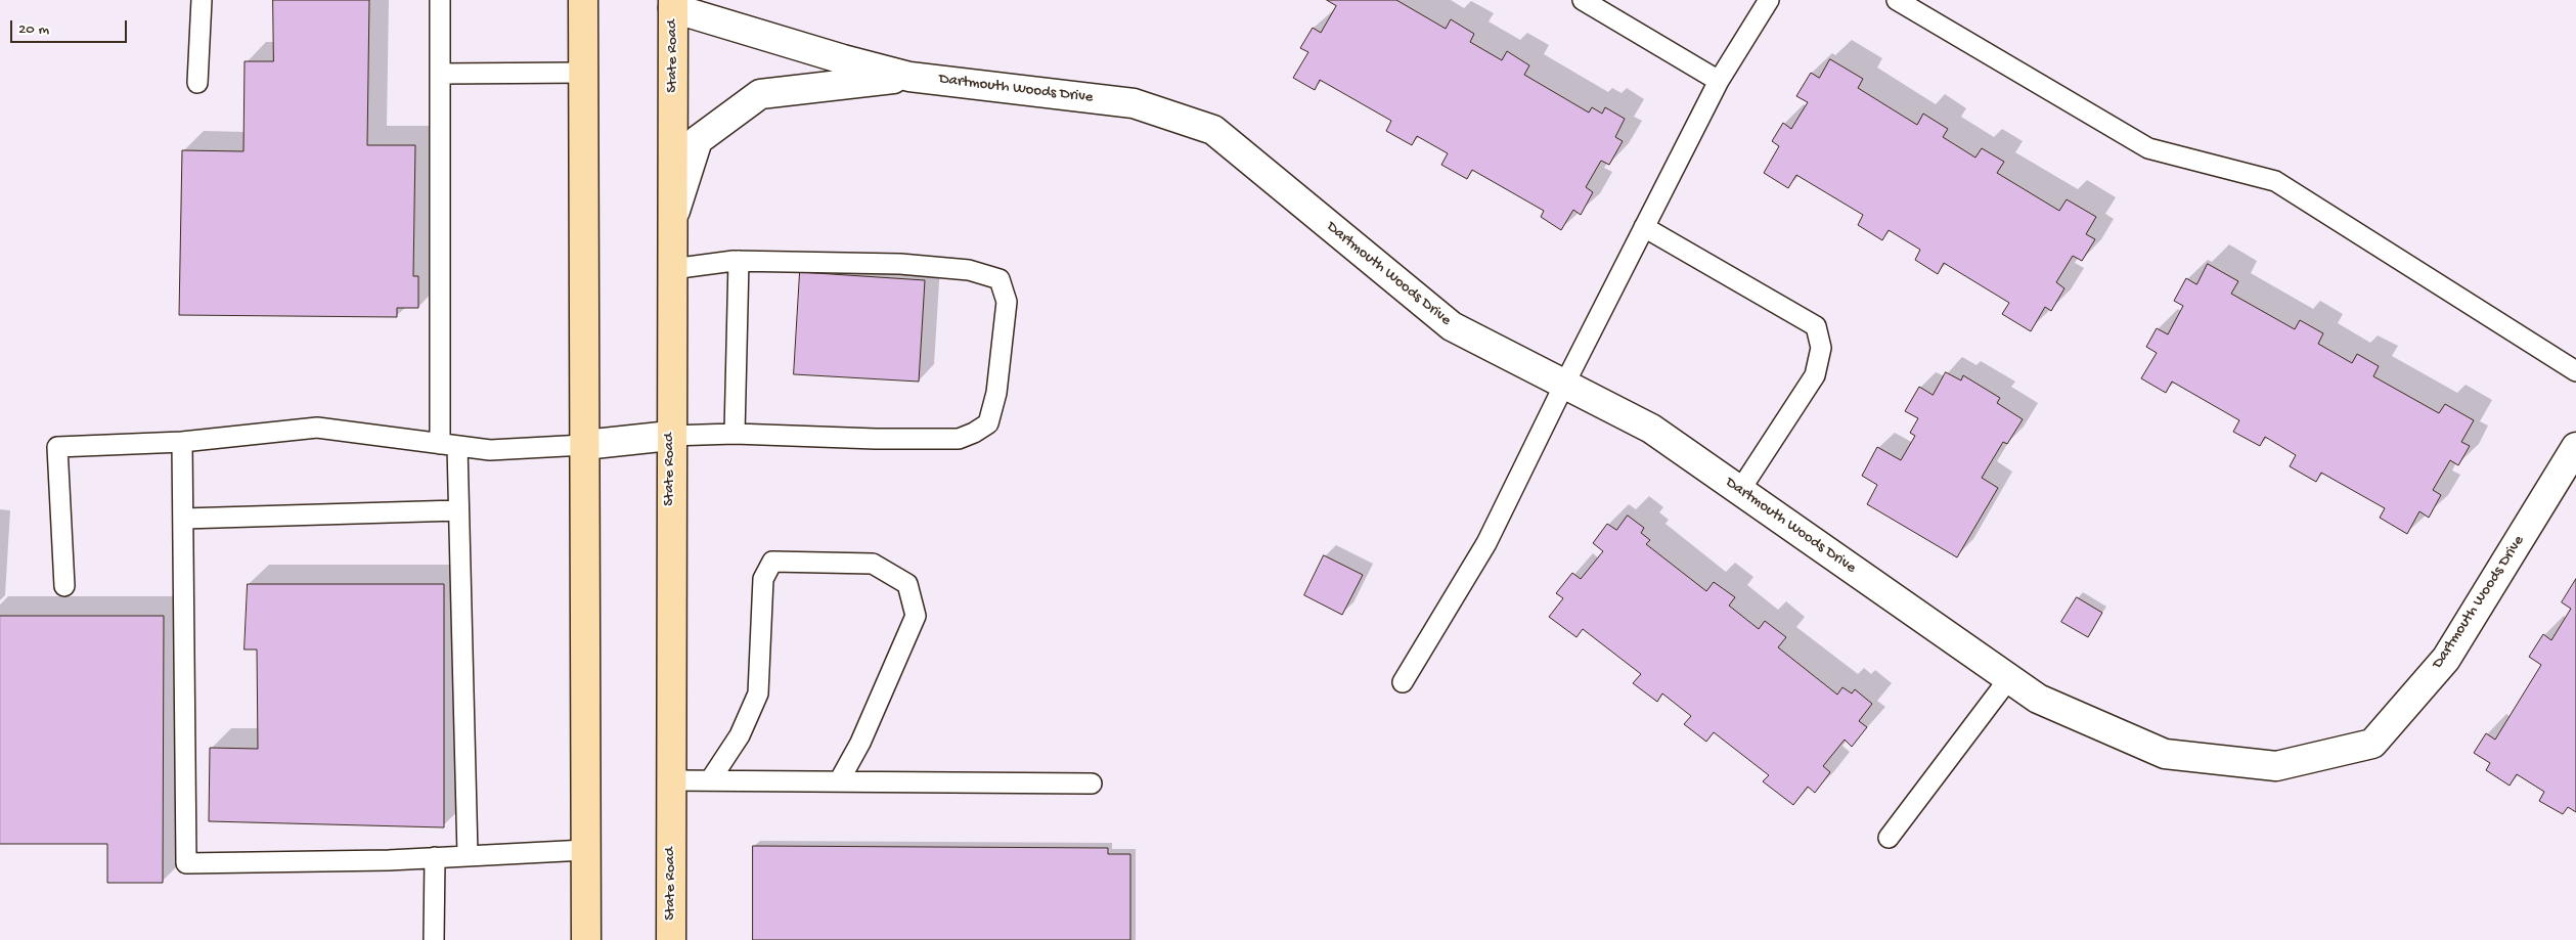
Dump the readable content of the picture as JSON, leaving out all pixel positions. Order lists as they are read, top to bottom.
{
  "streets": {
    "main road": ["State Road"],
    "street": ["Dartmouth Woods Drive"]
  },
  "crossings": [
    ["State Road", "Dartmouth Woods Drive"]
  ],
  "scale_bar": "20 m"
}
